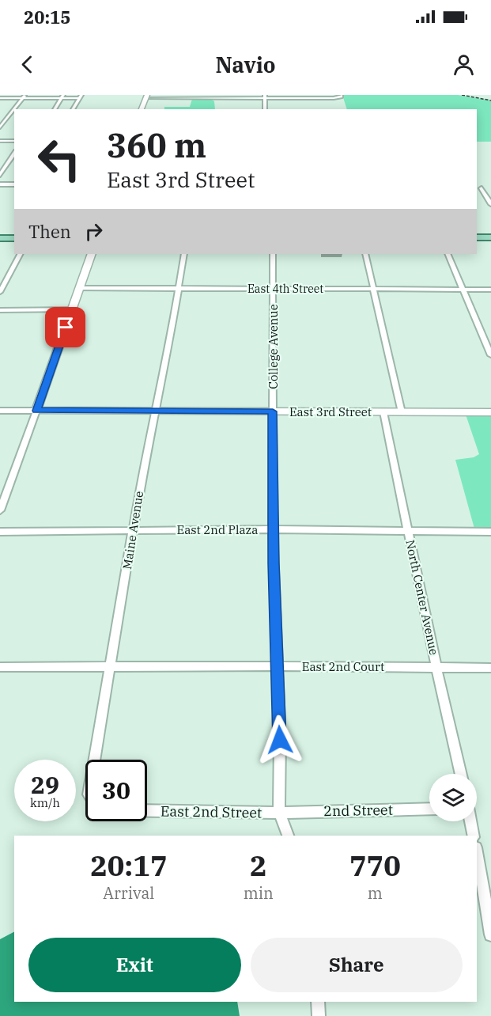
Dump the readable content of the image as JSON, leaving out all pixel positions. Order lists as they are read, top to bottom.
{
  "streets": {
    "street": [
      "East 4th Street",
      "College Avenue",
      "East 3rd Street",
      "East 2nd Plaza",
      "Maine Avenue",
      "North Center Avenue",
      "East 2nd Court",
      "2nd Street",
      "East 2nd Street"
    ]
  },
  "crossings": [
    ["East 4th Street", "College Avenue"],
    ["East 4th Street", "Maine Avenue"],
    ["College Avenue", "East 3rd Street"],
    ["College Avenue", "East 2nd Plaza"],
    ["College Avenue", "East 2nd Court"],
    ["College Avenue", "2nd Street"],
    ["College Avenue", "East 2nd Street"],
    ["East 3rd Street", "Maine Avenue"],
    ["East 3rd Street", "North Center Avenue"],
    ["East 2nd Plaza", "Maine Avenue"],
    ["East 2nd Plaza", "North Center Avenue"],
    ["Maine Avenue", "East 2nd Court"],
    ["North Center Avenue", "East 2nd Court"],
    ["2nd Street", "East 2nd Street"]
  ],
  "page": {
    "status": "20:15",
    "header": "Navio",
    "turn": ["360 m", "East 3rd Street"],
    "then": "Then",
    "speed": "29 km/h",
    "limit": "30",
    "eta": [
      "20:17",
      "Arrival",
      "2",
      "min",
      "770",
      "m"
    ],
    "buttons": ["Exit", "Share"]
  }
}
